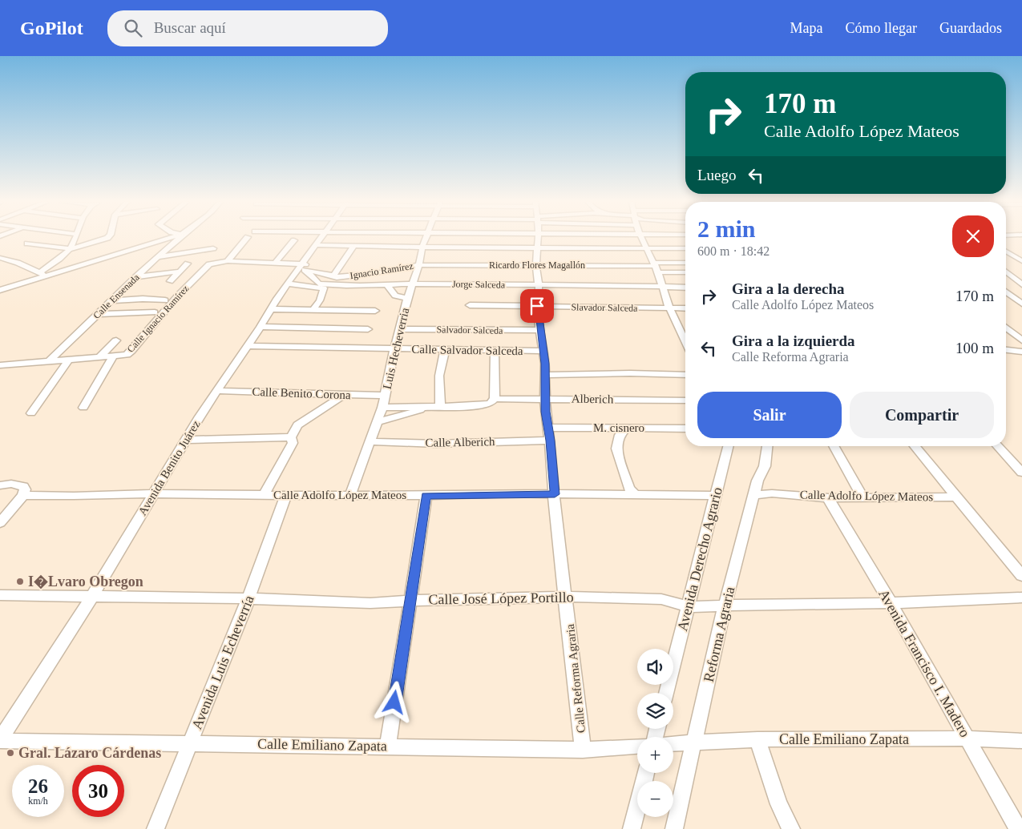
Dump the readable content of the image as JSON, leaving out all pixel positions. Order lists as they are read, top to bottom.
{
  "streets": {
    "street": [
      "Ricardo Flores Magallón",
      "Ignacio Ramírez",
      "Jorge Salceda",
      "Calle Ensenada",
      "Slavador Salceda",
      "Calle Ignacio Ramírez",
      "Salvador Salceda",
      "Luis Hecheverria",
      "Calle Salvador Salceda",
      "Calle Benito Corona",
      "Alberich",
      "M. cisnero",
      "Calle Alberich",
      "Avenida Benito Juárez",
      "Calle Adolfo López Mateos",
      "Avenida Derecho Agrario",
      "Calle José López Portillo",
      "Reforma Agraria",
      "Avenida Luis Echeverría",
      "Avenida Francisco I. Madero",
      "Calle Reforma Agraria",
      "Calle Emiliano Zapata"
    ]
  },
  "crossings": [
    ["Ricardo Flores Magallón", "Ignacio Ramírez"],
    ["Ricardo Flores Magallón", "Luis Hecheverria"],
    ["Ricardo Flores Magallón", "Calle Reforma Agraria"],
    ["Ignacio Ramírez", "Calle Ignacio Ramírez"],
    ["Ignacio Ramírez", "Luis Hecheverria"],
    ["Ignacio Ramírez", "Avenida Benito Juárez"],
    ["Jorge Salceda", "Luis Hecheverria"],
    ["Jorge Salceda", "Avenida Benito Juárez"],
    ["Jorge Salceda", "Calle Reforma Agraria"],
    ["Calle Ensenada", "Calle Ignacio Ramírez"],
    ["Slavador Salceda", "Calle Reforma Agraria"],
    ["Salvador Salceda", "Luis Hecheverria"],
    ["Salvador Salceda", "Calle Reforma Agraria"],
    ["Luis Hecheverria", "Calle Salvador Salceda"],
    ["Luis Hecheverria", "Calle Benito Corona"],
    ["Luis Hecheverria", "Calle Alberich"],
    ["Luis Hecheverria", "Calle Adolfo López Mateos"],
    ["Calle Salvador Salceda", "Avenida Benito Juárez"],
    ["Calle Salvador Salceda", "Calle Reforma Agraria"],
    ["Calle Benito Corona", "Avenida Benito Juárez"],
    ["Alberich", "Calle Reforma Agraria"],
    ["M. cisnero", "Calle Reforma Agraria"],
    ["Calle Alberich", "Calle Reforma Agraria"],
    ["Avenida Benito Juárez", "Calle Adolfo López Mateos"],
    ["Avenida Benito Juárez", "Calle José López Portillo"],
    ["Avenida Benito Juárez", "Calle Emiliano Zapata"],
    ["Calle Adolfo López Mateos", "Avenida Derecho Agrario"],
    ["Calle Adolfo López Mateos", "Reforma Agraria"],
    ["Calle Adolfo López Mateos", "Avenida Luis Echeverría"],
    ["Calle Adolfo López Mateos", "Avenida Francisco I. Madero"],
    ["Calle Adolfo López Mateos", "Calle Reforma Agraria"],
    ["Avenida Derecho Agrario", "Calle José López Portillo"],
    ["Calle José López Portillo", "Reforma Agraria"],
    ["Calle José López Portillo", "Avenida Luis Echeverría"],
    ["Calle José López Portillo", "Calle Reforma Agraria"],
    ["Reforma Agraria", "Calle Emiliano Zapata"],
    ["Avenida Luis Echeverría", "Calle Emiliano Zapata"],
    ["Avenida Francisco I. Madero", "Calle Emiliano Zapata"],
    ["Calle Reforma Agraria", "Calle Emiliano Zapata"]
  ],
  "places": ["I�Lvaro Obregon", "Gral. Lázaro Cárdenas"],
  "page": {
    "header": "GoPilot",
    "search": "Buscar aquí",
    "nav": ["Mapa", "Cómo llegar", "Guardados"],
    "turn": ["170 m", "Calle Adolfo López Mateos"],
    "then": "Luego",
    "heading": ["2 min", "600 m · 18:42"],
    "list": [
      {
        "name": "Gira a la derecha",
        "note": "Calle Adolfo López Mateos",
        "value": "170 m"
      },
      {
        "name": "Gira a la izquierda",
        "note": "Calle Reforma Agraria",
        "value": "100 m"
      }
    ],
    "buttons": ["Salir", "Compartir"],
    "map_buttons": ["+", "−"],
    "speed": "26 km/h",
    "limit": "30"
  }
}
